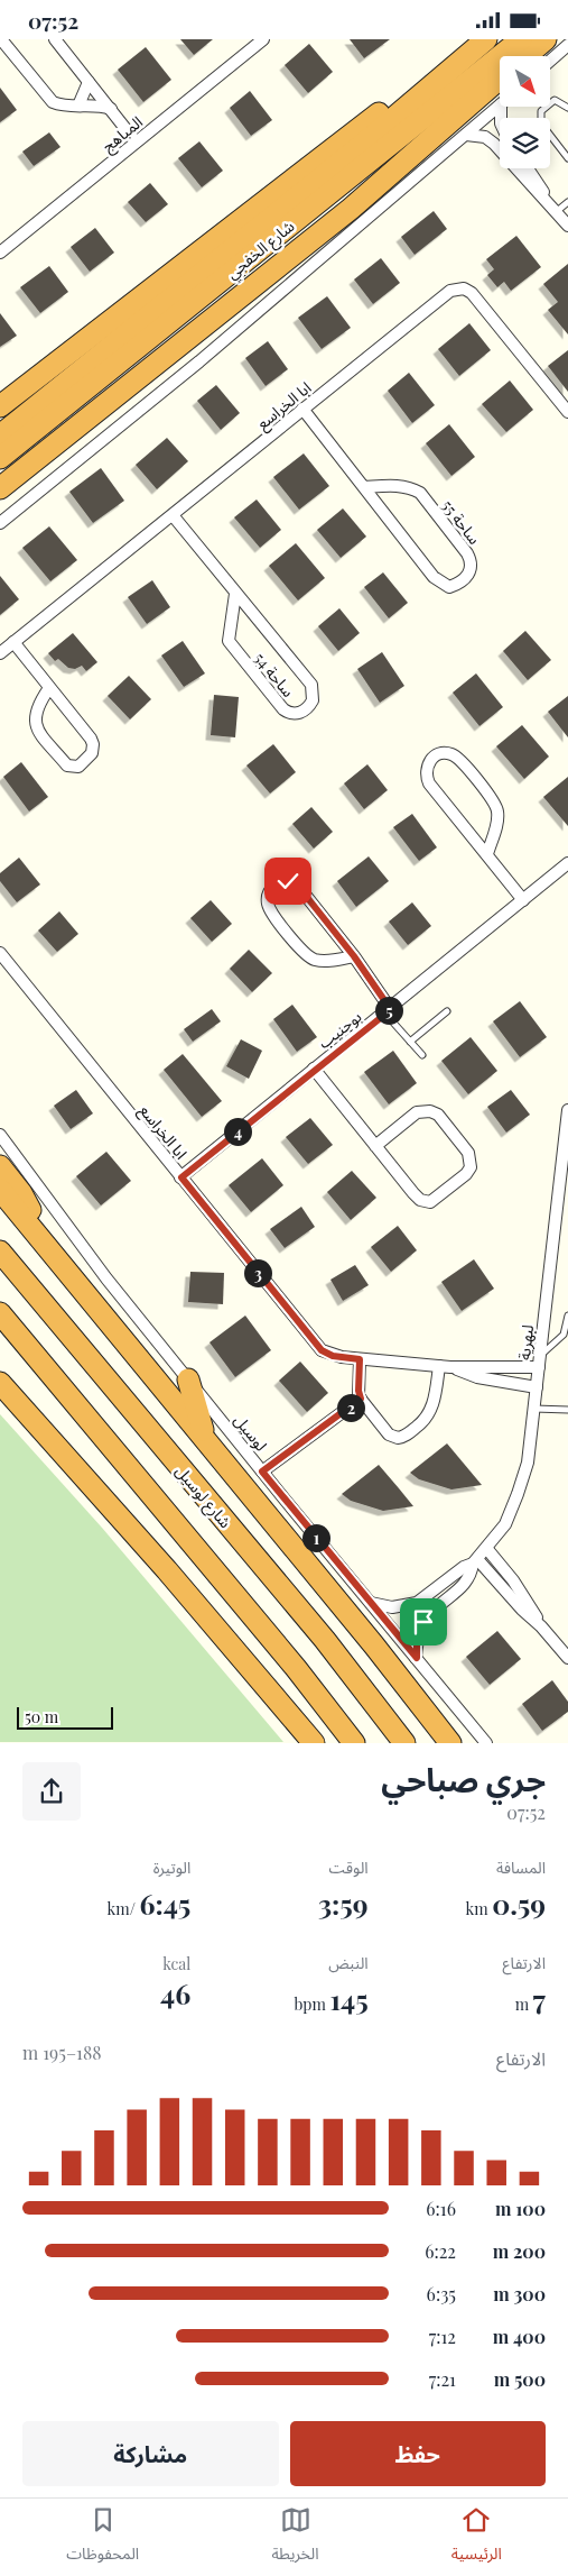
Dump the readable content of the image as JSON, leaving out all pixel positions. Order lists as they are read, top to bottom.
{
  "streets": {
    "highway": ["شارع الخفجي", "شارع لوسيل"],
    "street": [
      "المباهج",
      "ابا الخراسع",
      "ساحة 55",
      "ساحة 54",
      "بوجنيب",
      "لبهرية",
      "لوسيل"
    ]
  },
  "crossings": [
    ["ابا الخراسع", "ساحة 55"],
    ["ابا الخراسع", "ساحة 54"],
    ["ابا الخراسع", "بوجنيب"],
    ["ابا الخراسع", "لبهرية"],
    ["لبهرية", "لوسيل"]
  ],
  "scale_bar": "50 m",
  "north": "bottom right",
  "page": {
    "status": "07:52",
    "pins": [
      "5",
      "4",
      "3",
      "2",
      "1"
    ],
    "scale": "50 m",
    "heading": ["جري صباحي", "07:52"],
    "stats": [
      ["المسافة", "0.59 km"],
      ["الوقت", "3:59"],
      ["الوتيرة", "6:45 /km"],
      ["الارتفاع", "7 m"],
      ["النبض", "145 bpm"],
      ["kcal", "46"]
    ],
    "chart": ["الارتفاع", "188–195 m"],
    "list": [
      {
        "name": "100 m",
        "note": "6:16"
      },
      {
        "name": "200 m",
        "note": "6:22"
      },
      {
        "name": "300 m",
        "note": "6:35"
      },
      {
        "name": "400 m",
        "note": "7:12"
      },
      {
        "name": "500 m",
        "note": "7:21"
      }
    ],
    "buttons": ["حفظ", "مشاركة"],
    "tabs": ["الرئيسية", "الخريطة", "المحفوظات"]
  }
}
